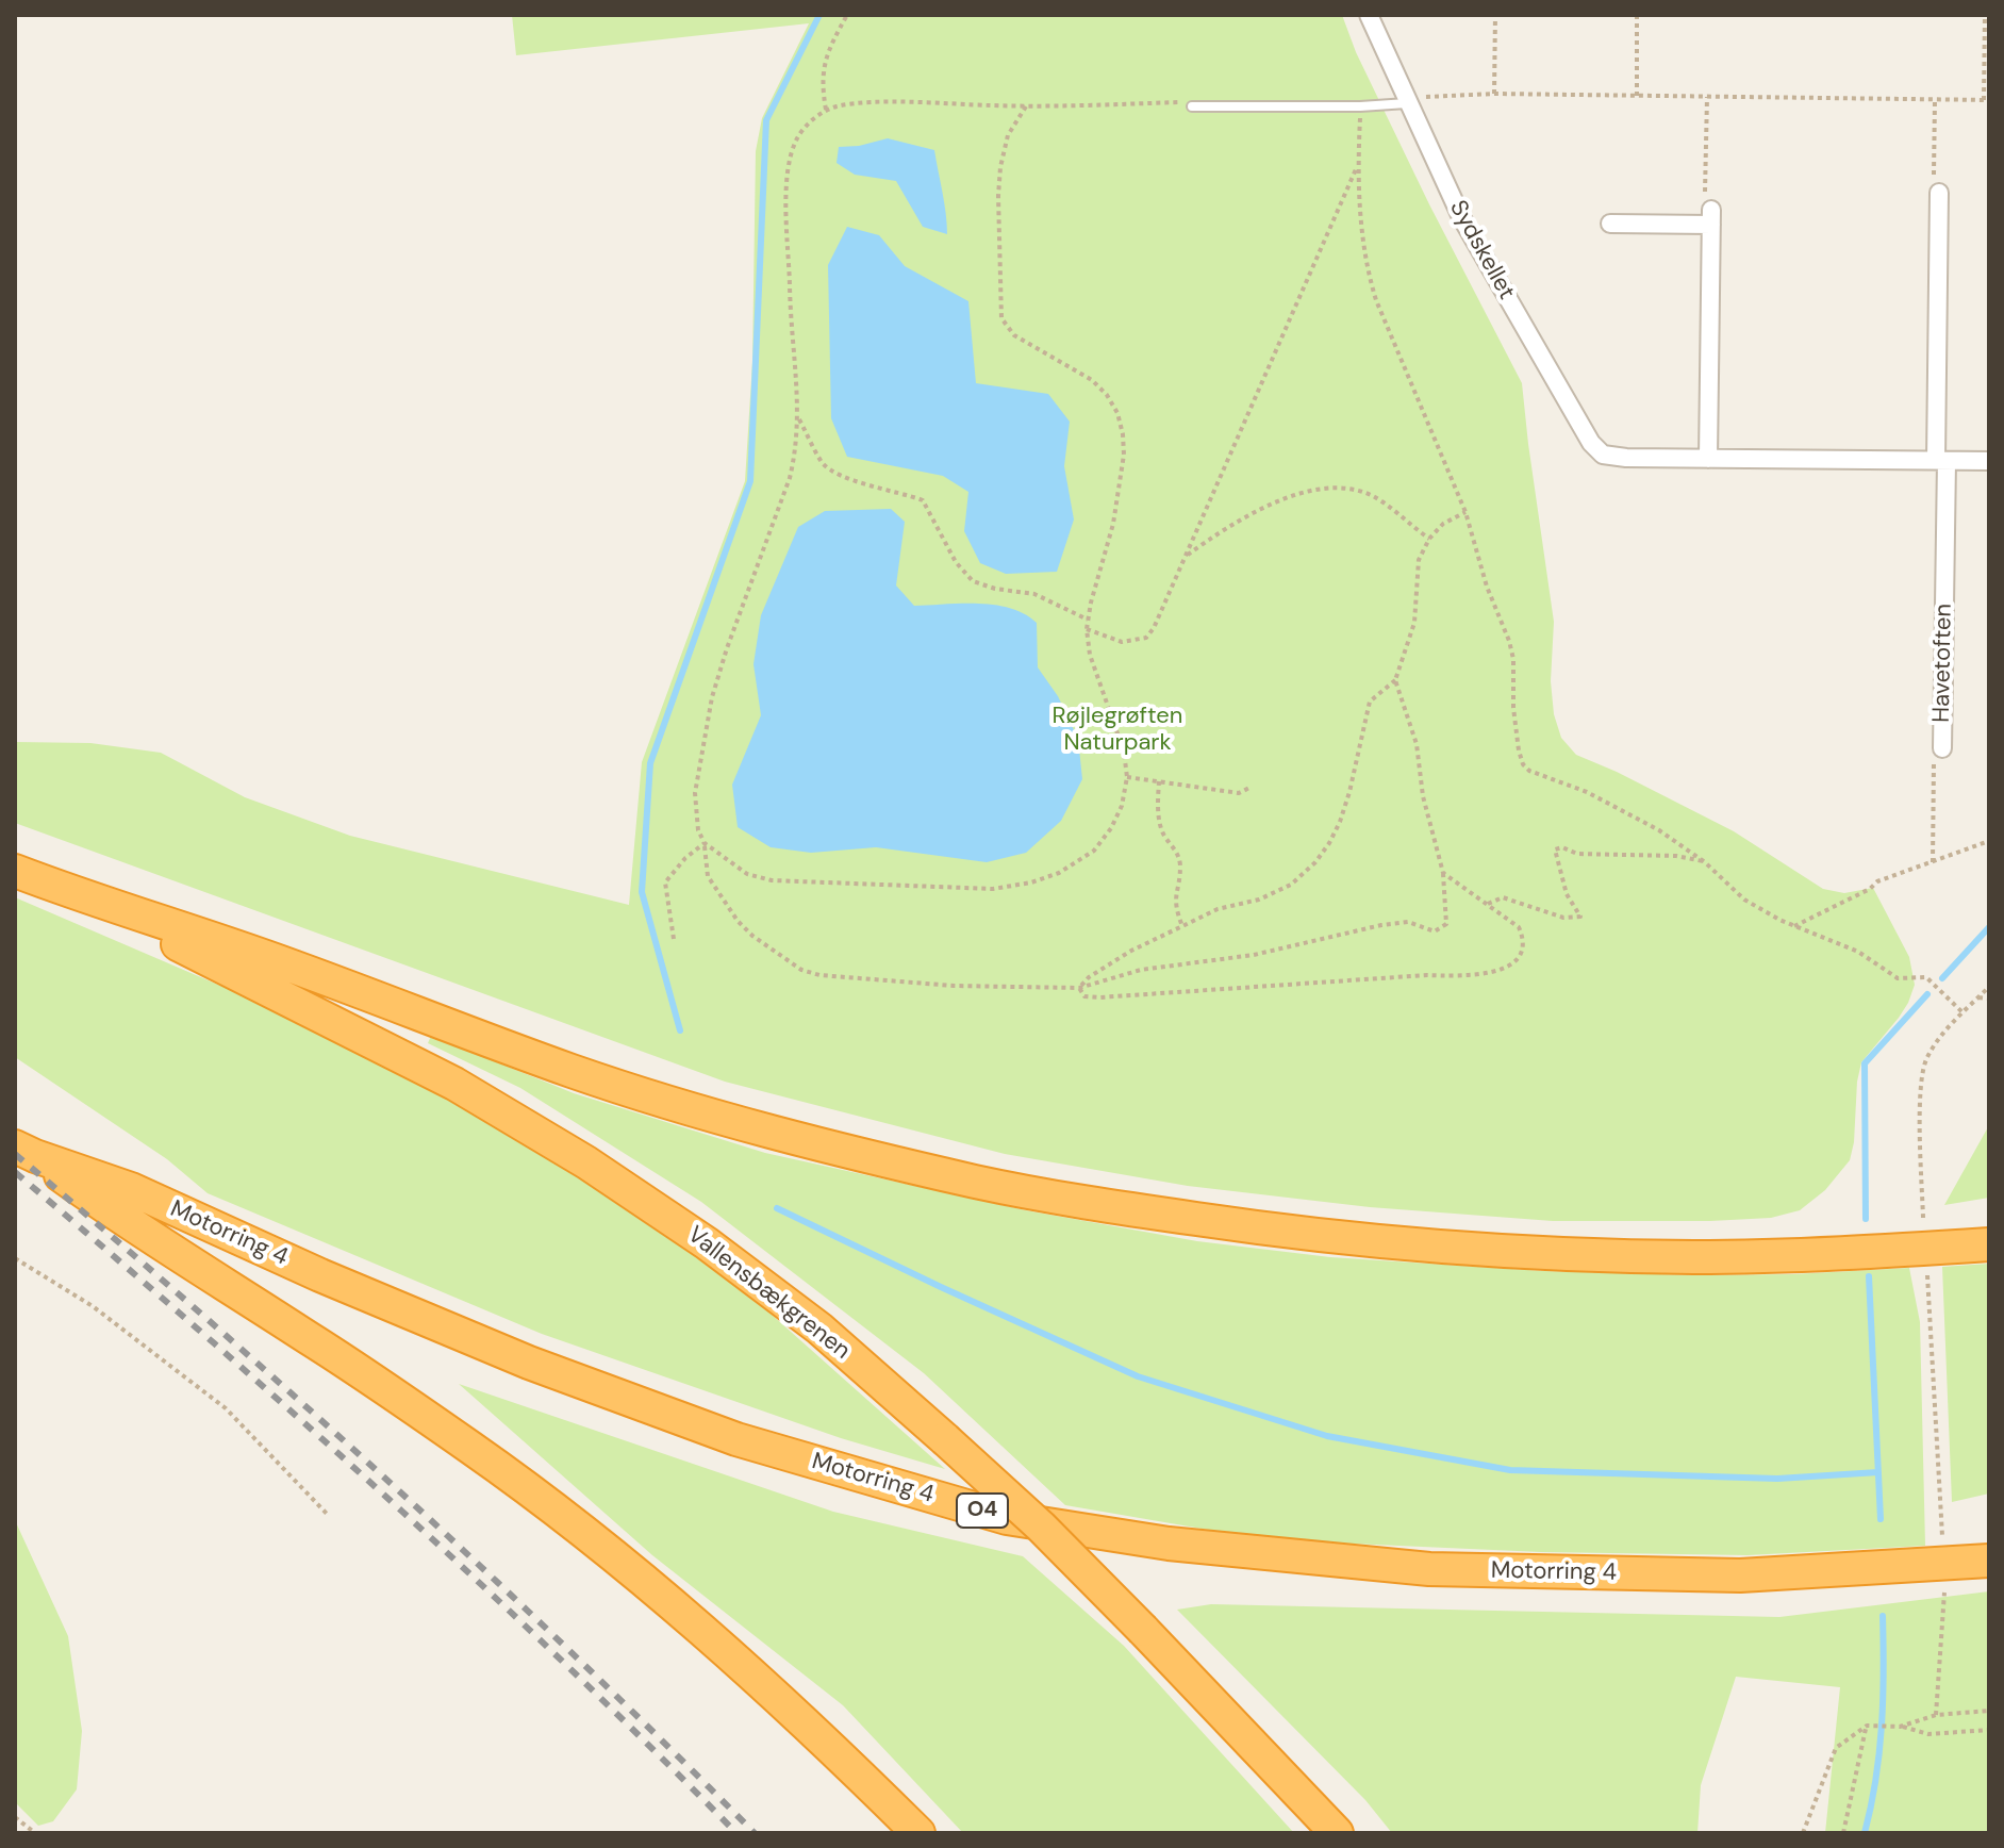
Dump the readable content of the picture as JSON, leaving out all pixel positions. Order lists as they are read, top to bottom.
{
  "streets": {
    "highway": ["Motorring 4", "Vallensbækgrenen", "O4"],
    "street": ["Sydskellet", "Havetoften"]
  },
  "parks": ["Røjlegrøften Naturpark"]
}
